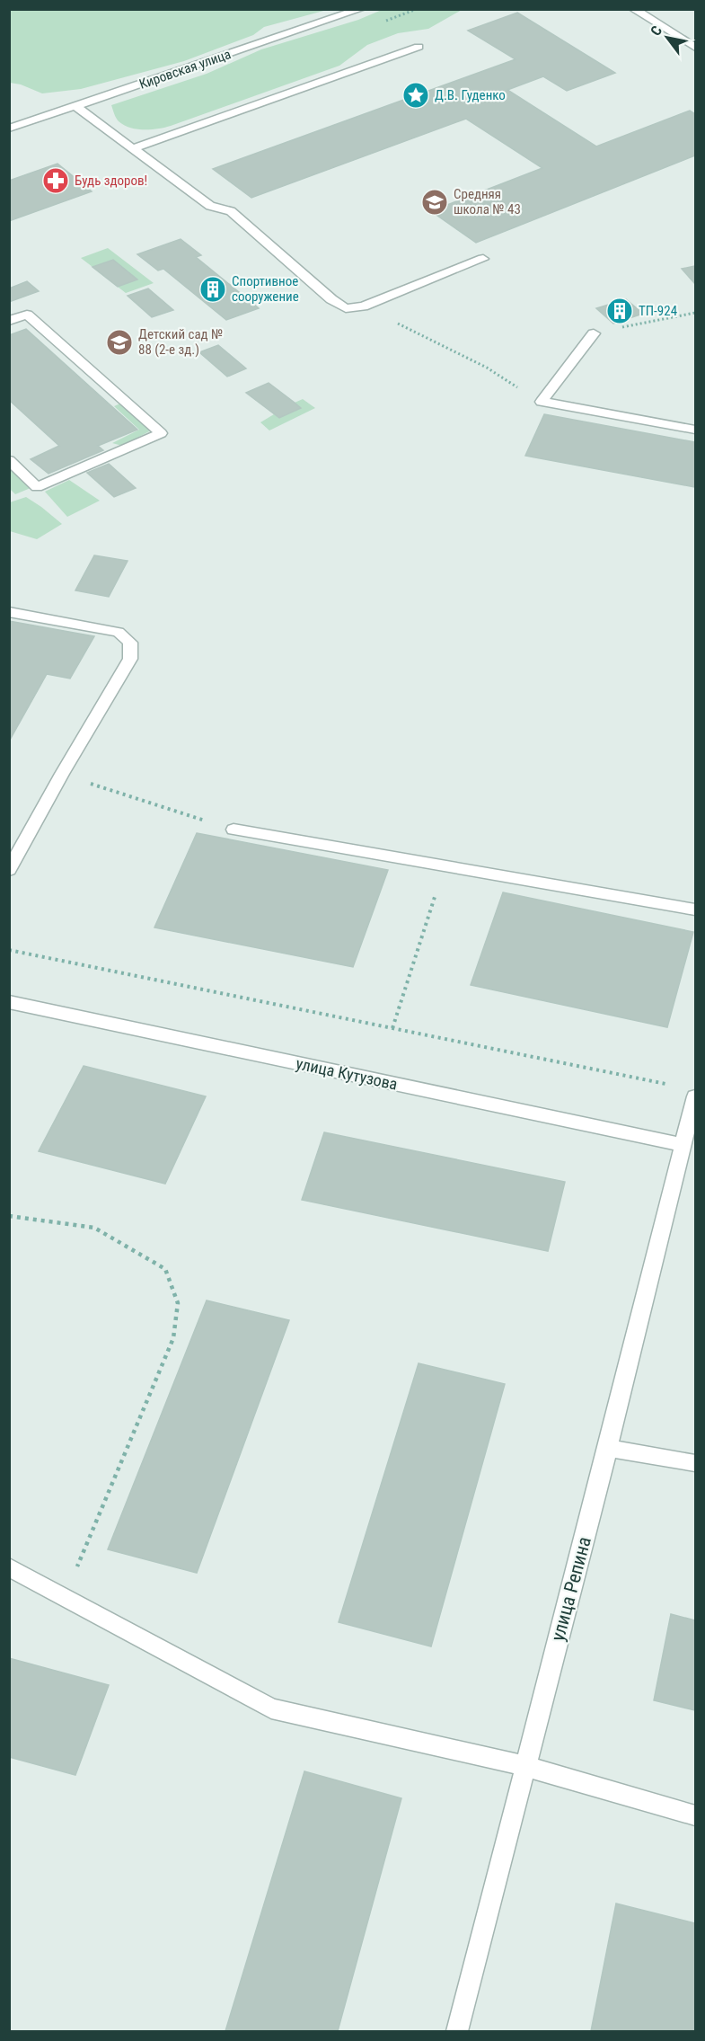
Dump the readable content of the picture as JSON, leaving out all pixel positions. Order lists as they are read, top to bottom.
{
  "streets": {
    "street": ["Кировская улица", "улица Кутузова", "улица Репина"]
  },
  "crossings": [
    ["улица Кутузова", "улица Репина"]
  ],
  "places": {
    "place": ["Д.В. Гуденко"],
    "pharmacy": ["Будь здоров!"],
    "school or university": ["Средняя школа № 43", "Детский сад № 88 (2-е зд.)"],
    "building": ["Спортивное сооружение", "ТП-924"]
  },
  "north": "top left"
}
